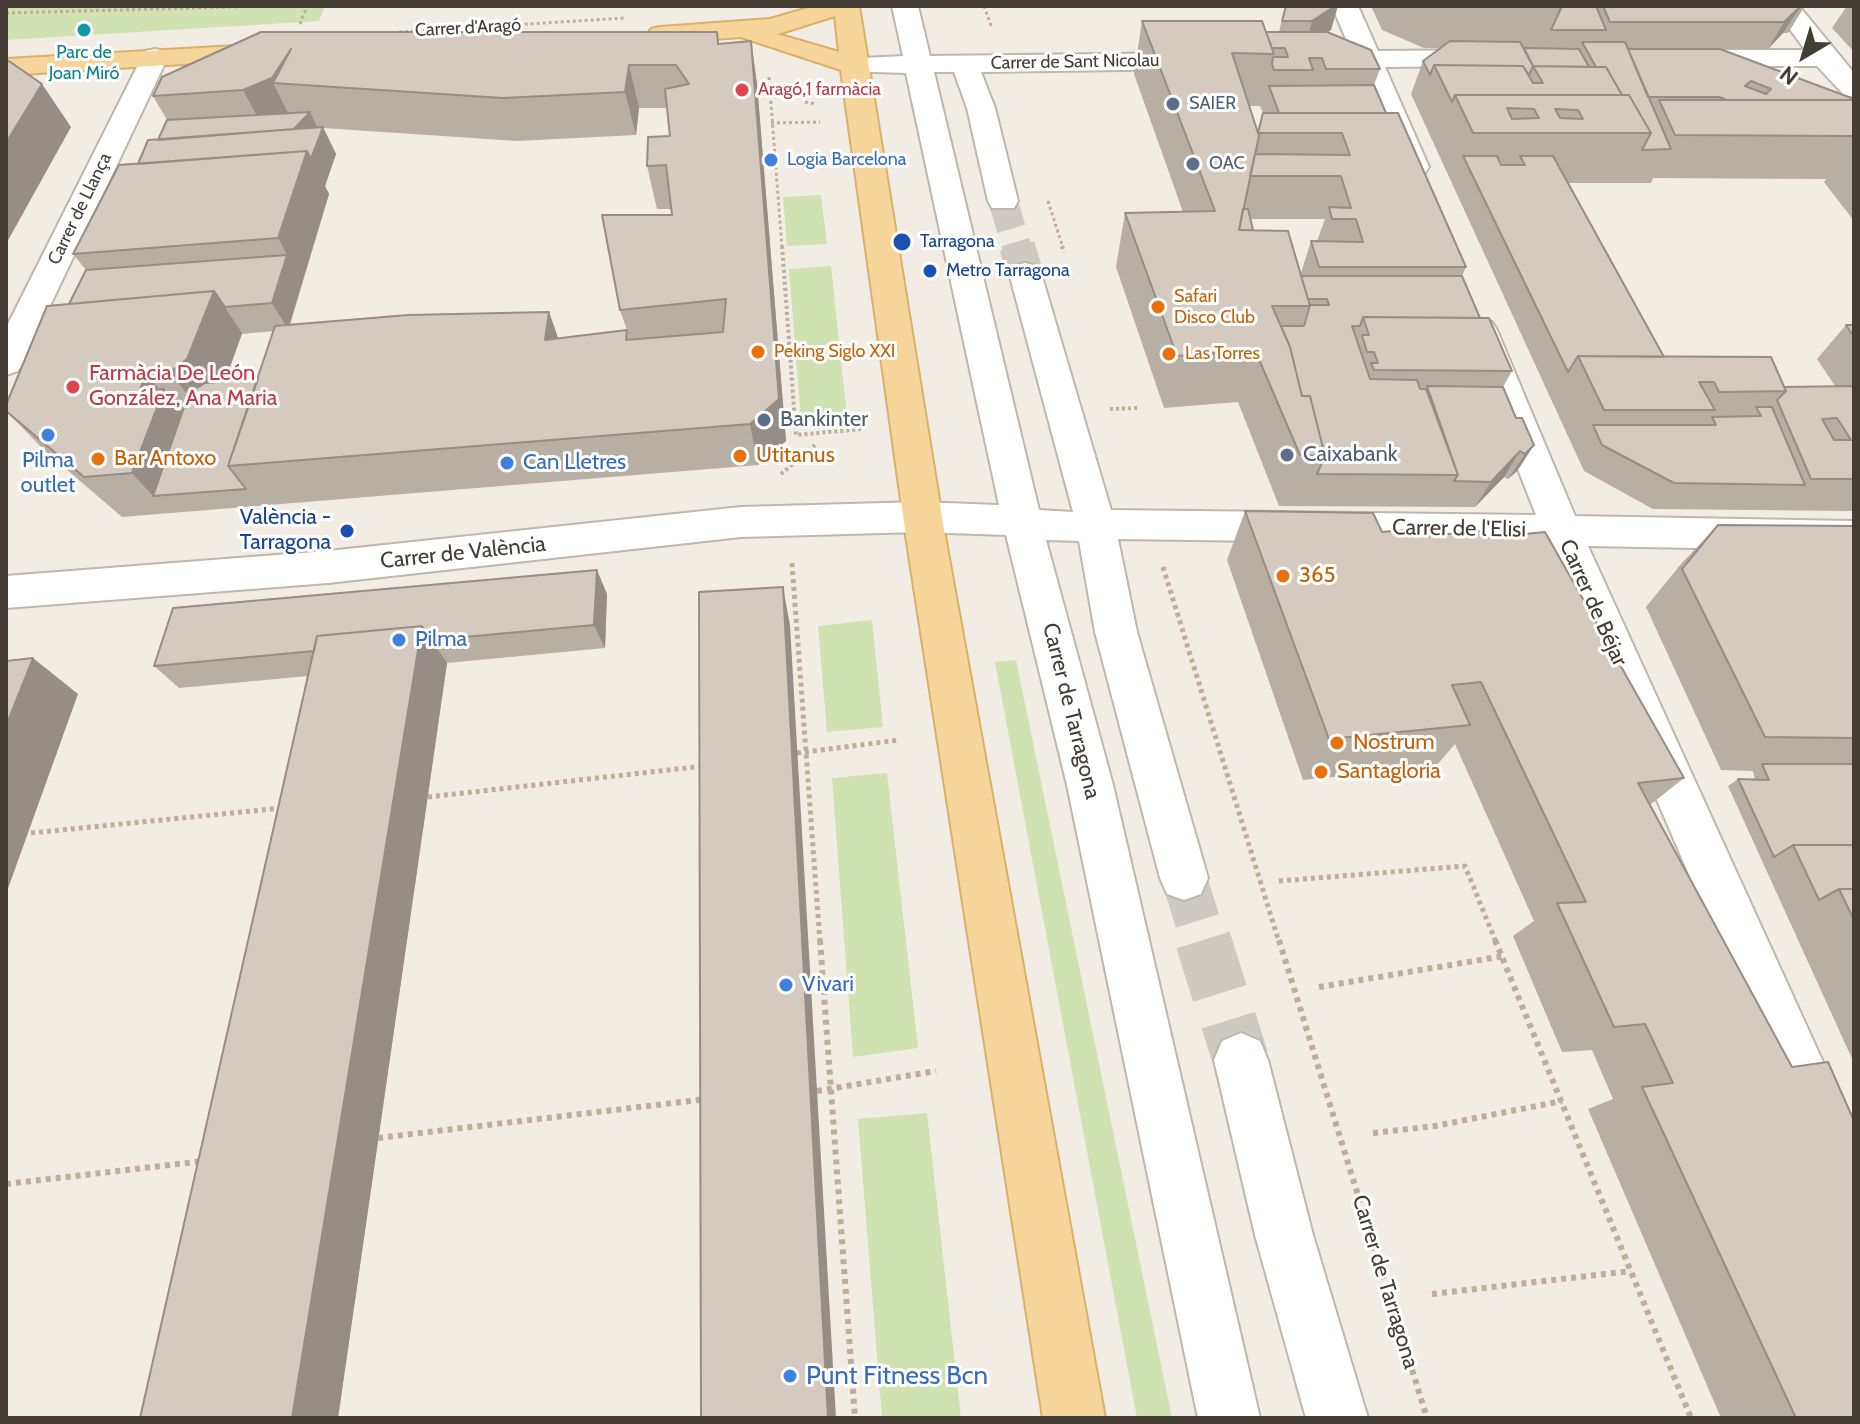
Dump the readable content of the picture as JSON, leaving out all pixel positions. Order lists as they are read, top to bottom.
{
  "streets": {
    "street": [
      "Carrer de Sant Nicolau",
      "Carrer de Llança",
      "Carrer de l'Elisi",
      "Carrer de València",
      "Carrer de Béjar",
      "Carrer de Tarragona"
    ],
    "path": ["Carrer d'Aragó"]
  },
  "crossings": [
    ["Carrer de Sant Nicolau", "Carrer de Tarragona"],
    ["Carrer de l'Elisi", "Carrer de València"],
    ["Carrer de l'Elisi", "Carrer de Béjar"],
    ["Carrer de l'Elisi", "Carrer de Tarragona"]
  ],
  "places": [
    "Parc de Joan Miró",
    "Aragó,1 farmàcia",
    "SAIER",
    "Logia Barcelona",
    "OAC",
    "Tarragona",
    "Metro Tarragona",
    "Safari Disco Club",
    "Peking Siglo XXI",
    "Las Torres",
    "Farmàcia De León González, Ana Maria",
    "Bankinter",
    "Pilma outlet",
    "Caixabank",
    "Utitanus",
    "Bar Antoxo",
    "Can Lletres",
    "València - Tarragona",
    "365",
    "Pilma",
    "Nostrum",
    "Santagloria",
    "Vivari",
    "Punt Fitness Bcn"
  ],
  "north": "bottom left"
}
